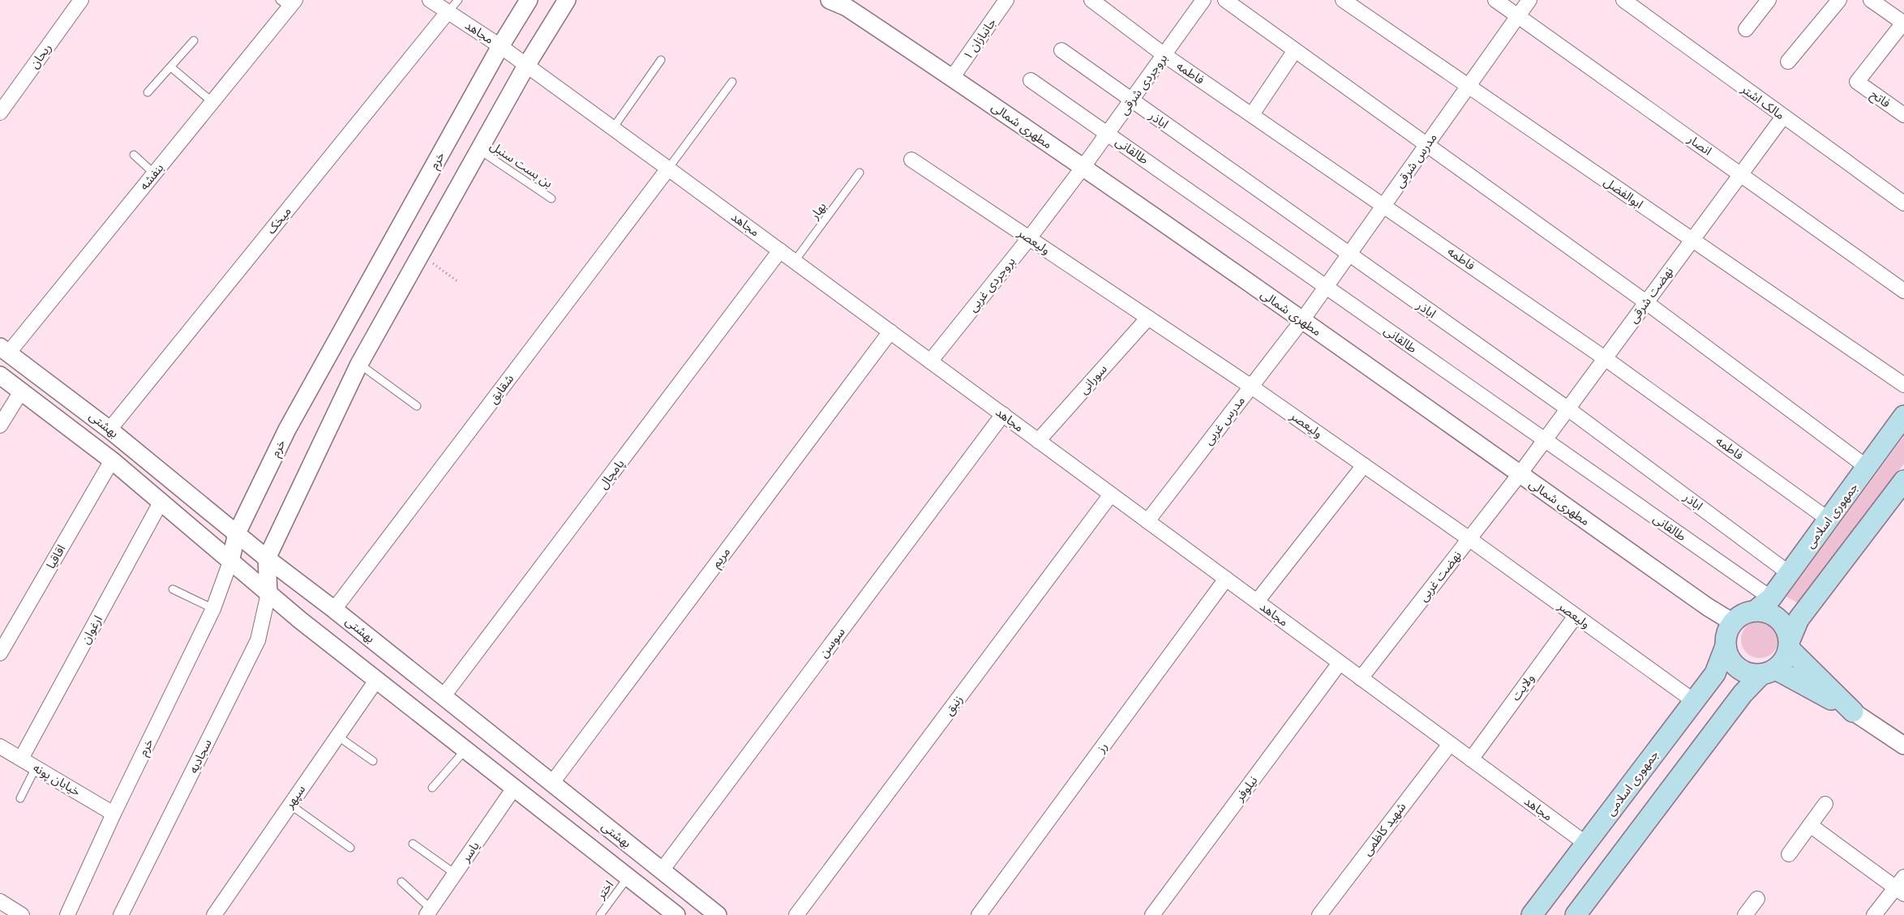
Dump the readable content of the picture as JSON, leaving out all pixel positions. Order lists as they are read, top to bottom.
{
  "streets": {
    "main road": ["جمهوری اسلامی"],
    "street": [
      "مجاهد",
      "جانبازان ۱",
      "ریحان",
      "فاطمه",
      "بروجردی شرقی",
      "فاتح",
      "مالک اشتر",
      "اباذر",
      "مطهری شمالی",
      "انصار",
      "طالقانی",
      "خرم",
      "مدرس شرقی",
      "بنفشه",
      "ابوالفضل",
      "میخک",
      "ولیعصر",
      "بروجردی غربی",
      "نهضت شرقی",
      "سورانی",
      "شقایق",
      "مدرس غربی",
      "بهشتی",
      "پامچال",
      "اقاقیا",
      "مریم",
      "نهضت غربی",
      "ارغوان",
      "سوسن",
      "ولایت",
      "زنبق",
      "رز",
      "سجادیه",
      "خیابان پونه",
      "نیلوفر",
      "سپهر",
      "شهید کاظمی",
      "یاسر"
    ],
    "lane": ["بن بست سنبل", "بهار", "اختر"]
  },
  "crossings": [
    ["مجاهد", "خرم"],
    ["مجاهد", "بهار"],
    ["مجاهد", "میخک"],
    ["مجاهد", "بروجردی غربی"],
    ["مجاهد", "سورانی"],
    ["مجاهد", "شقایق"],
    ["مجاهد", "مدرس غربی"],
    ["مجاهد", "پامچال"],
    ["مجاهد", "جمهوری اسلامی"],
    ["مجاهد", "مریم"],
    ["مجاهد", "نهضت غربی"],
    ["مجاهد", "سوسن"],
    ["مجاهد", "ولایت"],
    ["مجاهد", "زنبق"],
    ["مجاهد", "رز"],
    ["مجاهد", "نیلوفر"],
    ["مجاهد", "شهید کاظمی"],
    ["جانبازان ۱", "مطهری شمالی"],
    ["فاطمه", "بروجردی شرقی"],
    ["فاطمه", "مدرس شرقی"],
    ["فاطمه", "نهضت شرقی"],
    ["فاطمه", "جمهوری اسلامی"],
    ["بروجردی شرقی", "اباذر"],
    ["بروجردی شرقی", "مطهری شمالی"],
    ["بروجردی شرقی", "طالقانی"],
    ["بروجردی شرقی", "بروجردی غربی"],
    ["مالک اشتر", "نهضت شرقی"],
    ["اباذر", "مدرس شرقی"],
    ["اباذر", "نهضت شرقی"],
    ["اباذر", "جمهوری اسلامی"],
    ["مطهری شمالی", "مدرس شرقی"],
    ["مطهری شمالی", "بروجردی غربی"],
    ["مطهری شمالی", "نهضت شرقی"],
    ["مطهری شمالی", "مدرس غربی"],
    ["مطهری شمالی", "جمهوری اسلامی"],
    ["مطهری شمالی", "نهضت غربی"],
    ["انصار", "مدرس شرقی"],
    ["انصار", "نهضت شرقی"],
    ["طالقانی", "مدرس شرقی"],
    ["طالقانی", "نهضت شرقی"],
    ["طالقانی", "جمهوری اسلامی"],
    ["خرم", "بهشتی"],
    ["خرم", "خیابان پونه"],
    ["مدرس شرقی", "ابوالفضل"],
    ["مدرس شرقی", "مدرس غربی"],
    ["بنفشه", "بهشتی"],
    ["ابوالفضل", "نهضت شرقی"],
    ["میخک", "بهشتی"],
    ["ولیعصر", "بروجردی غربی"],
    ["ولیعصر", "سورانی"],
    ["ولیعصر", "مدرس غربی"],
    ["ولیعصر", "جمهوری اسلامی"],
    ["ولیعصر", "نهضت غربی"],
    ["ولیعصر", "ولایت"],
    ["نهضت شرقی", "نهضت غربی"],
    ["شقایق", "بهشتی"],
    ["بهشتی", "پامچال"],
    ["بهشتی", "اقاقیا"],
    ["بهشتی", "مریم"],
    ["بهشتی", "ارغوان"],
    ["بهشتی", "سوسن"],
    ["بهشتی", "سجادیه"],
    ["بهشتی", "سپهر"],
    ["بهشتی", "یاسر"],
    ["بهشتی", "اختر"],
    ["ارغوان", "خیابان پونه"]
  ]
}
